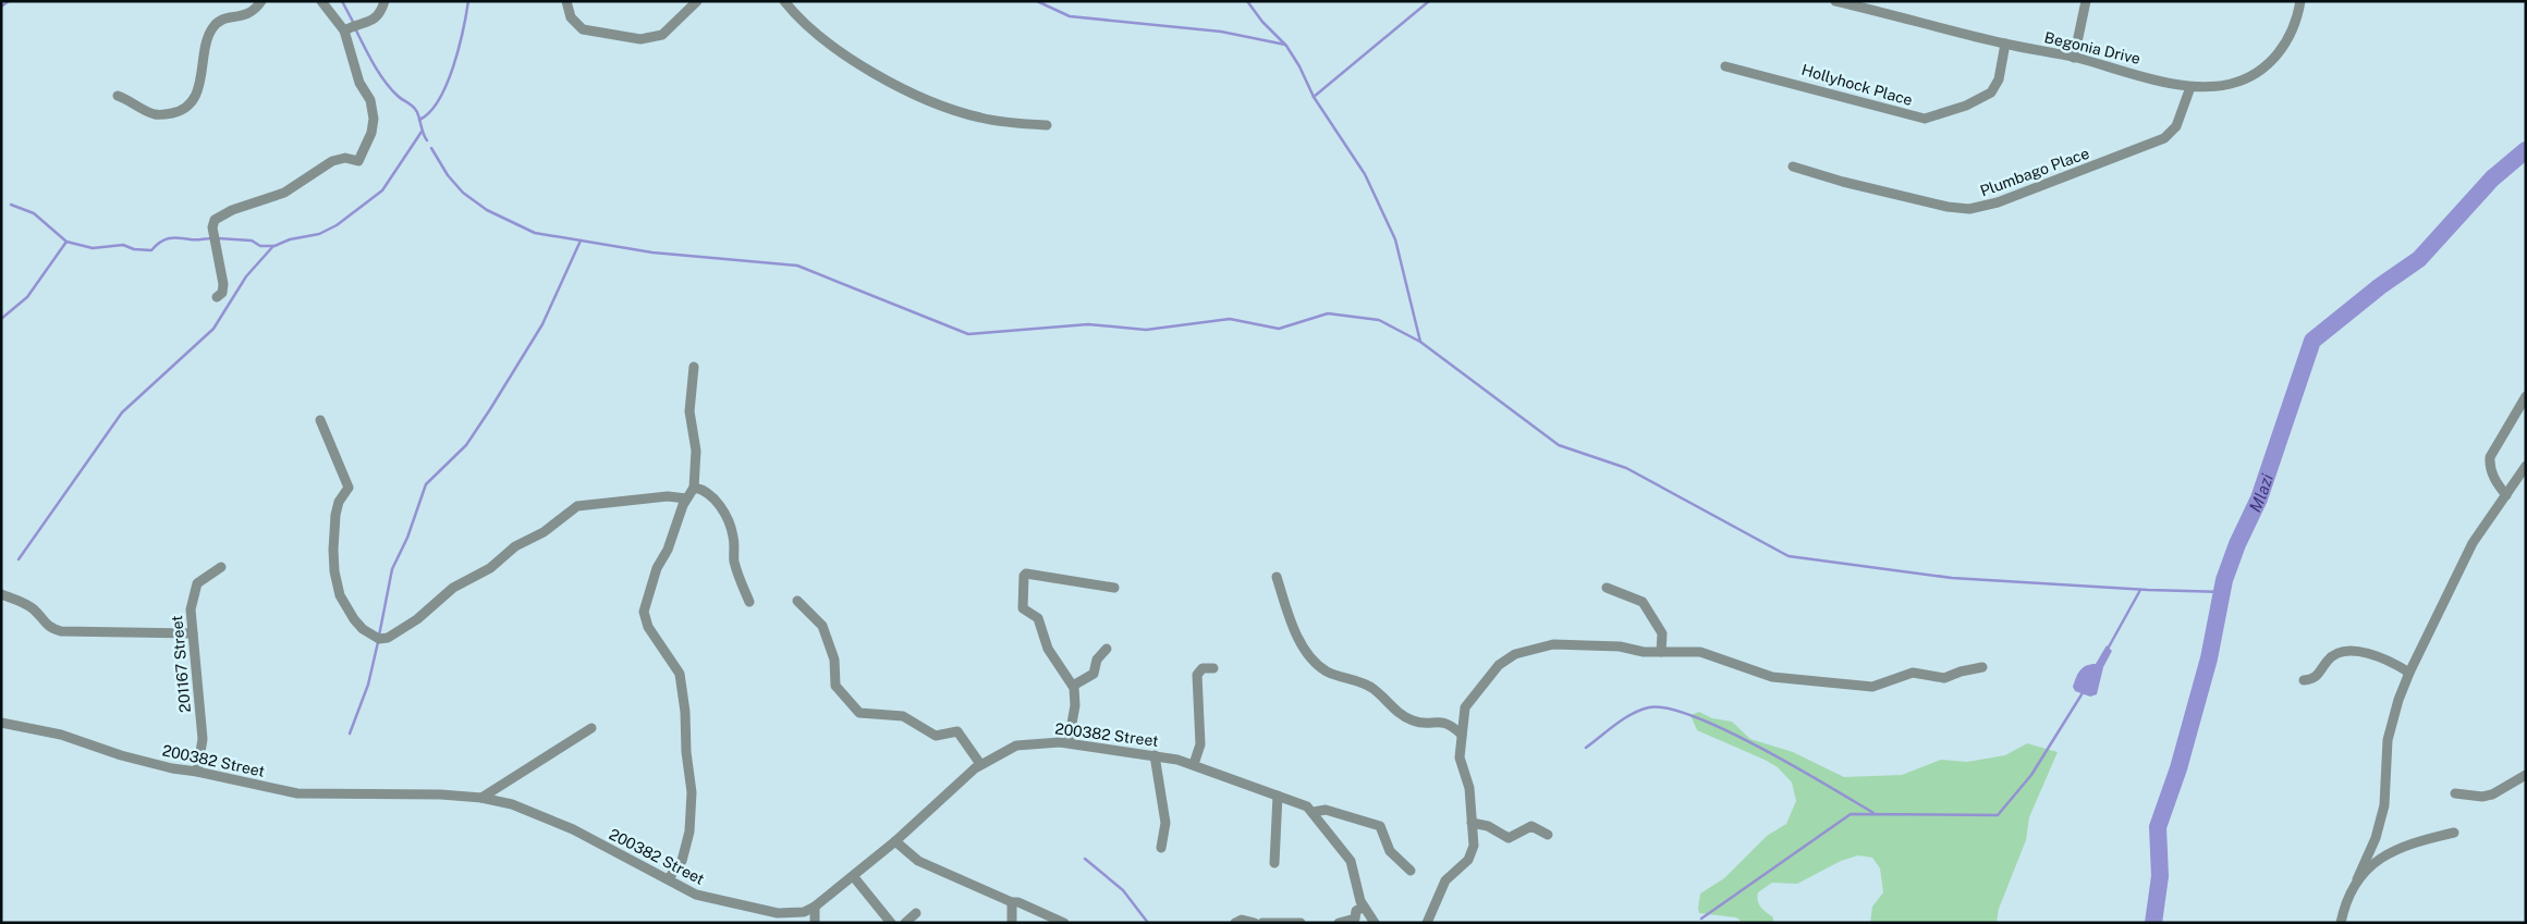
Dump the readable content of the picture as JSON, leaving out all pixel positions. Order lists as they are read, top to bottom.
{
  "streets": {
    "street": [
      "Begonia Drive",
      "Hollyhock Place",
      "Plumbago Place",
      "201167 Street",
      "200382 Street"
    ]
  },
  "crossings": [
    ["Begonia Drive", "Hollyhock Place"],
    ["Begonia Drive", "Plumbago Place"],
    ["201167 Street", "200382 Street"]
  ],
  "water": ["Mlazi"]
}
